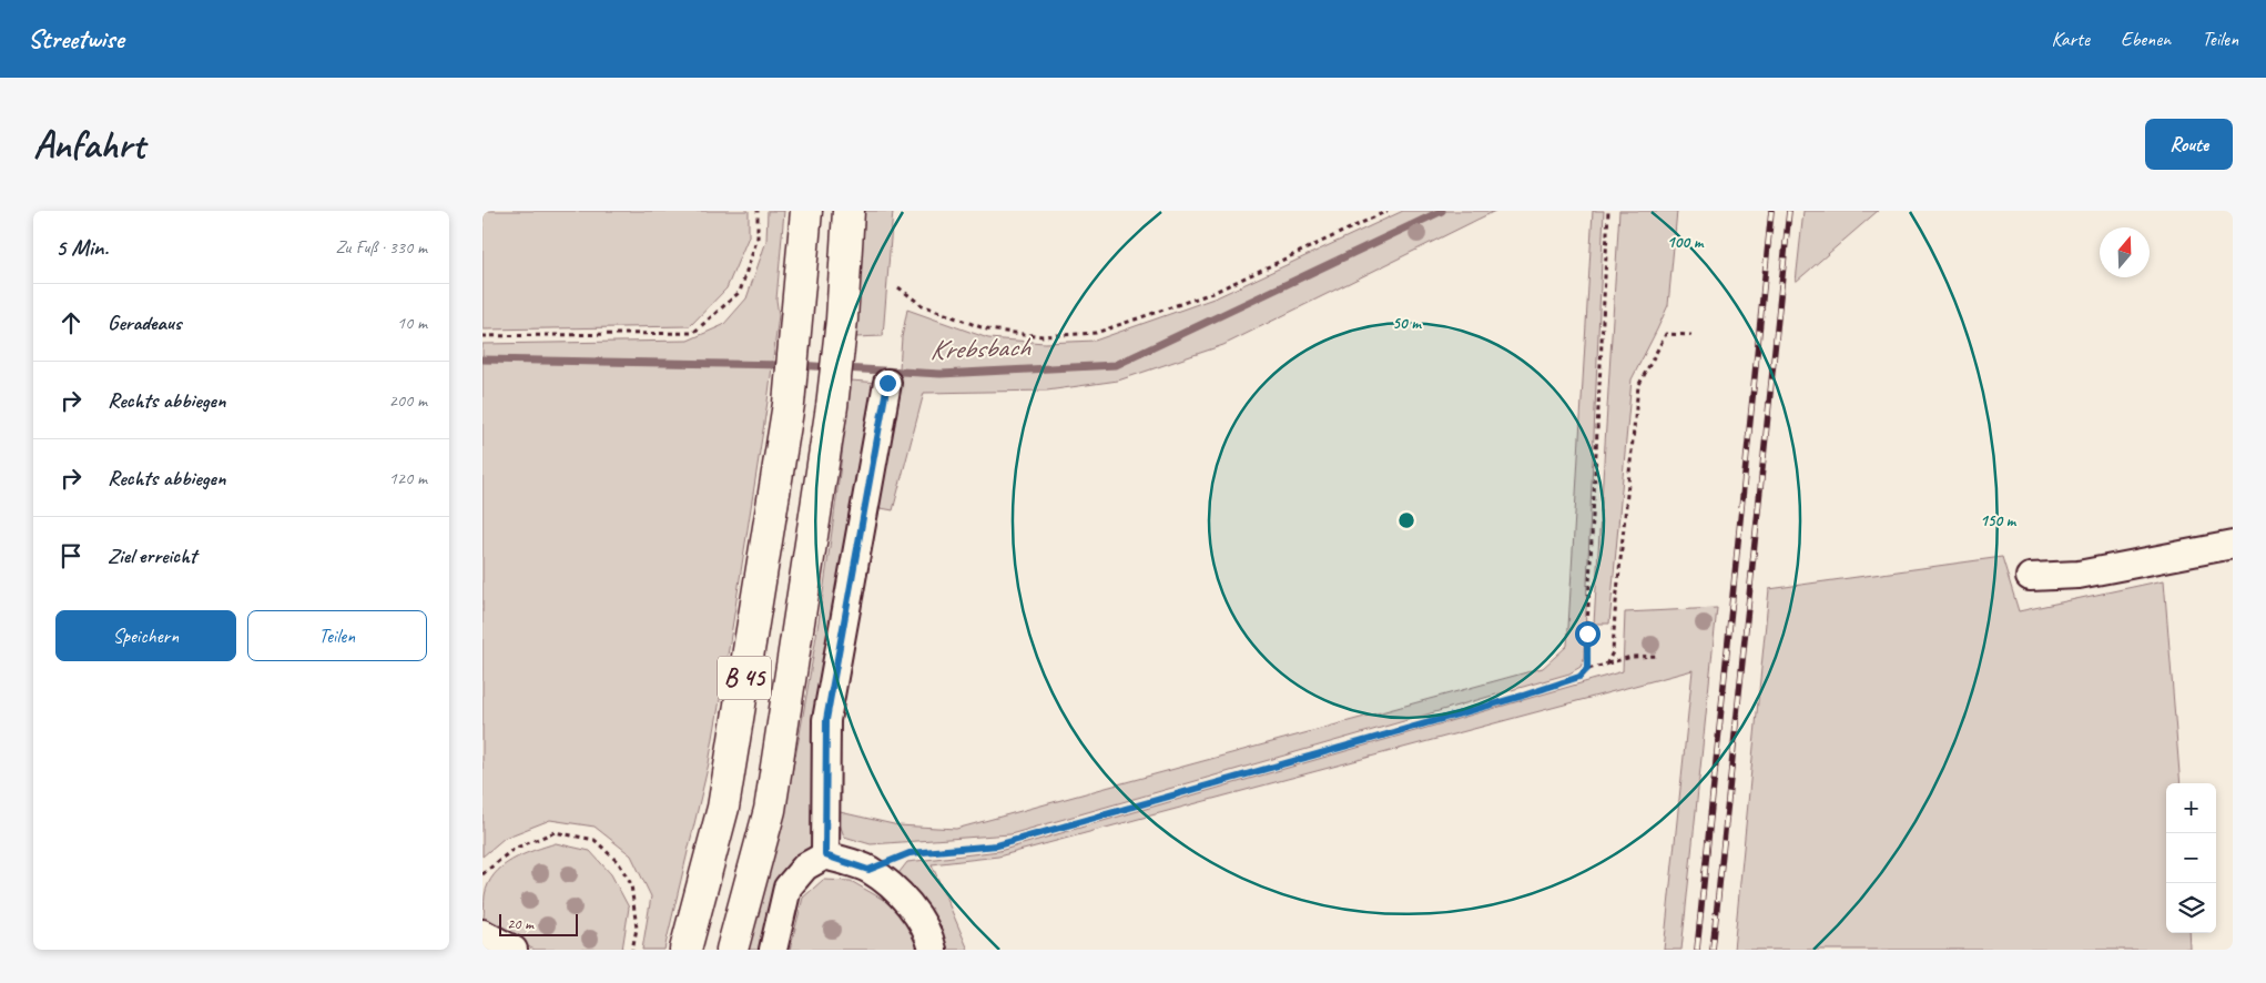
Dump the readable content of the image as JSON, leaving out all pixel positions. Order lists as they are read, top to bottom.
{
  "streets": {
    "highway": ["B 45"]
  },
  "water": ["Krebsbach"],
  "scale_bar": "20 m",
  "north": "top",
  "page": {
    "header": "Streetwise",
    "nav": ["Karte", "Ebenen", "Teilen"],
    "buttons": [
      "Route",
      ["Speichern", "Teilen"]
    ],
    "title": "Anfahrt",
    "heading": ["5 Min.", "Zu Fuß · 330 m"],
    "list": [
      ["Geradeaus", "10 m"],
      ["Rechts abbiegen", "200 m"],
      ["Rechts abbiegen", "120 m"],
      "Ziel erreicht"
    ],
    "map_buttons": ["+", "−"],
    "scale": "20 m"
  },
  "rings": ["100 m", "50 m", "150 m"]
}
